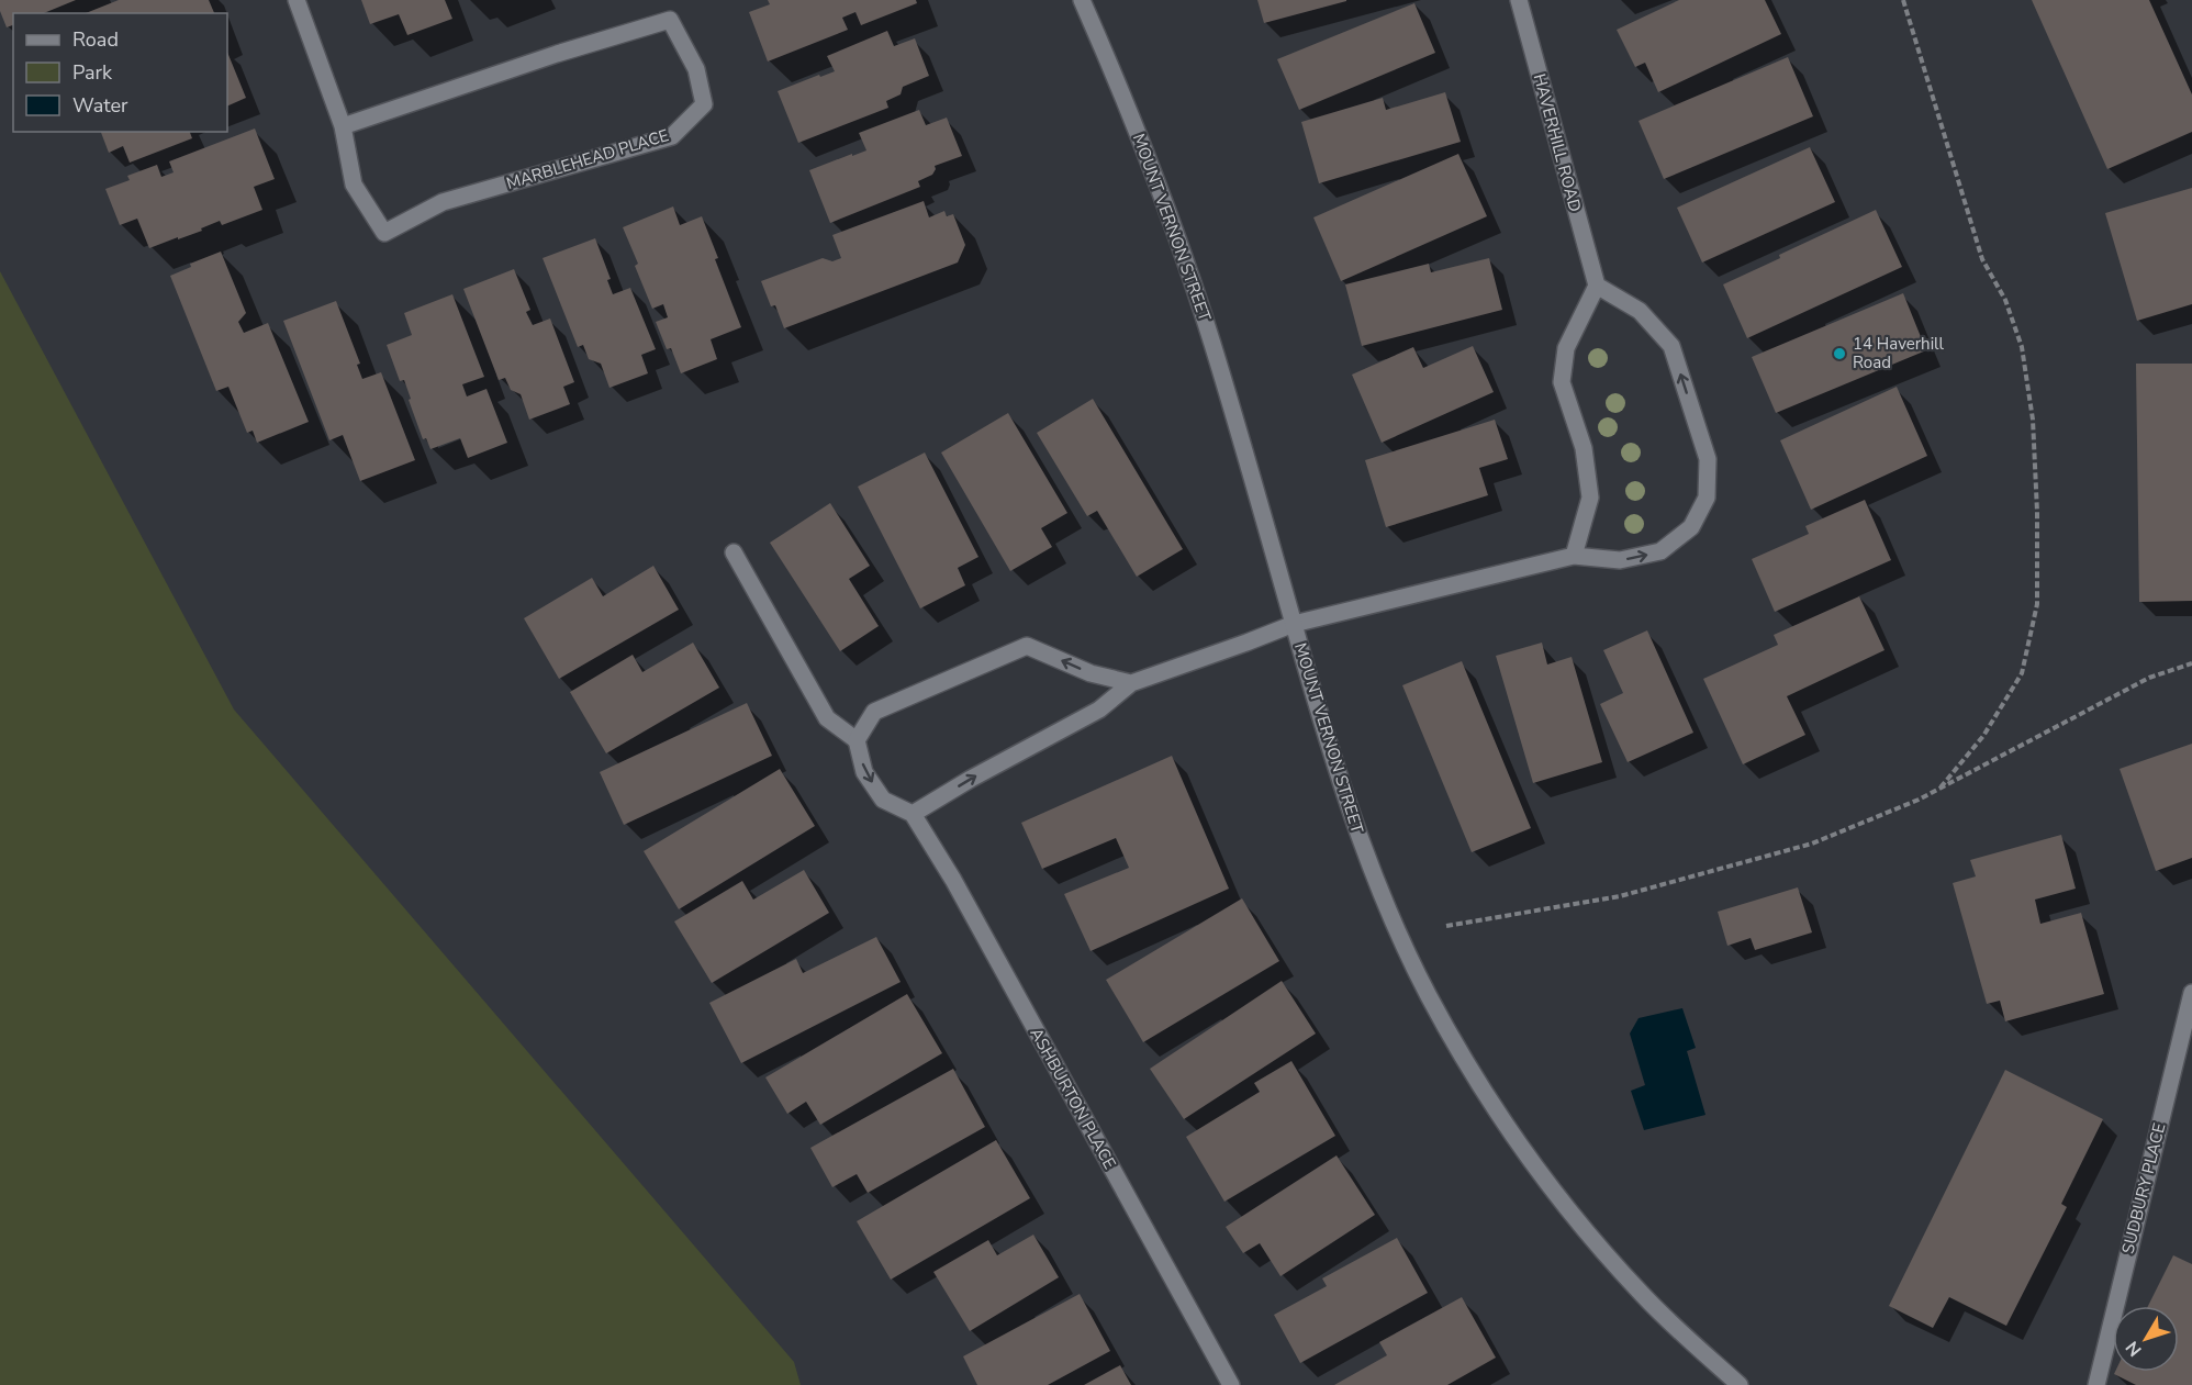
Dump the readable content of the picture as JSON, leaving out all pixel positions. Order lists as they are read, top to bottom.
{
  "streets": {
    "street": [
      "HAVERHILL ROAD",
      "MARBLEHEAD PLACE",
      "MOUNT VERNON STREET",
      "ASHBURTON PLACE",
      "SUDBURY PLACE"
    ]
  },
  "places": ["14 Haverhill Road"],
  "legend": ["Road", "Park", "Water"],
  "north": "bottom left"
}
